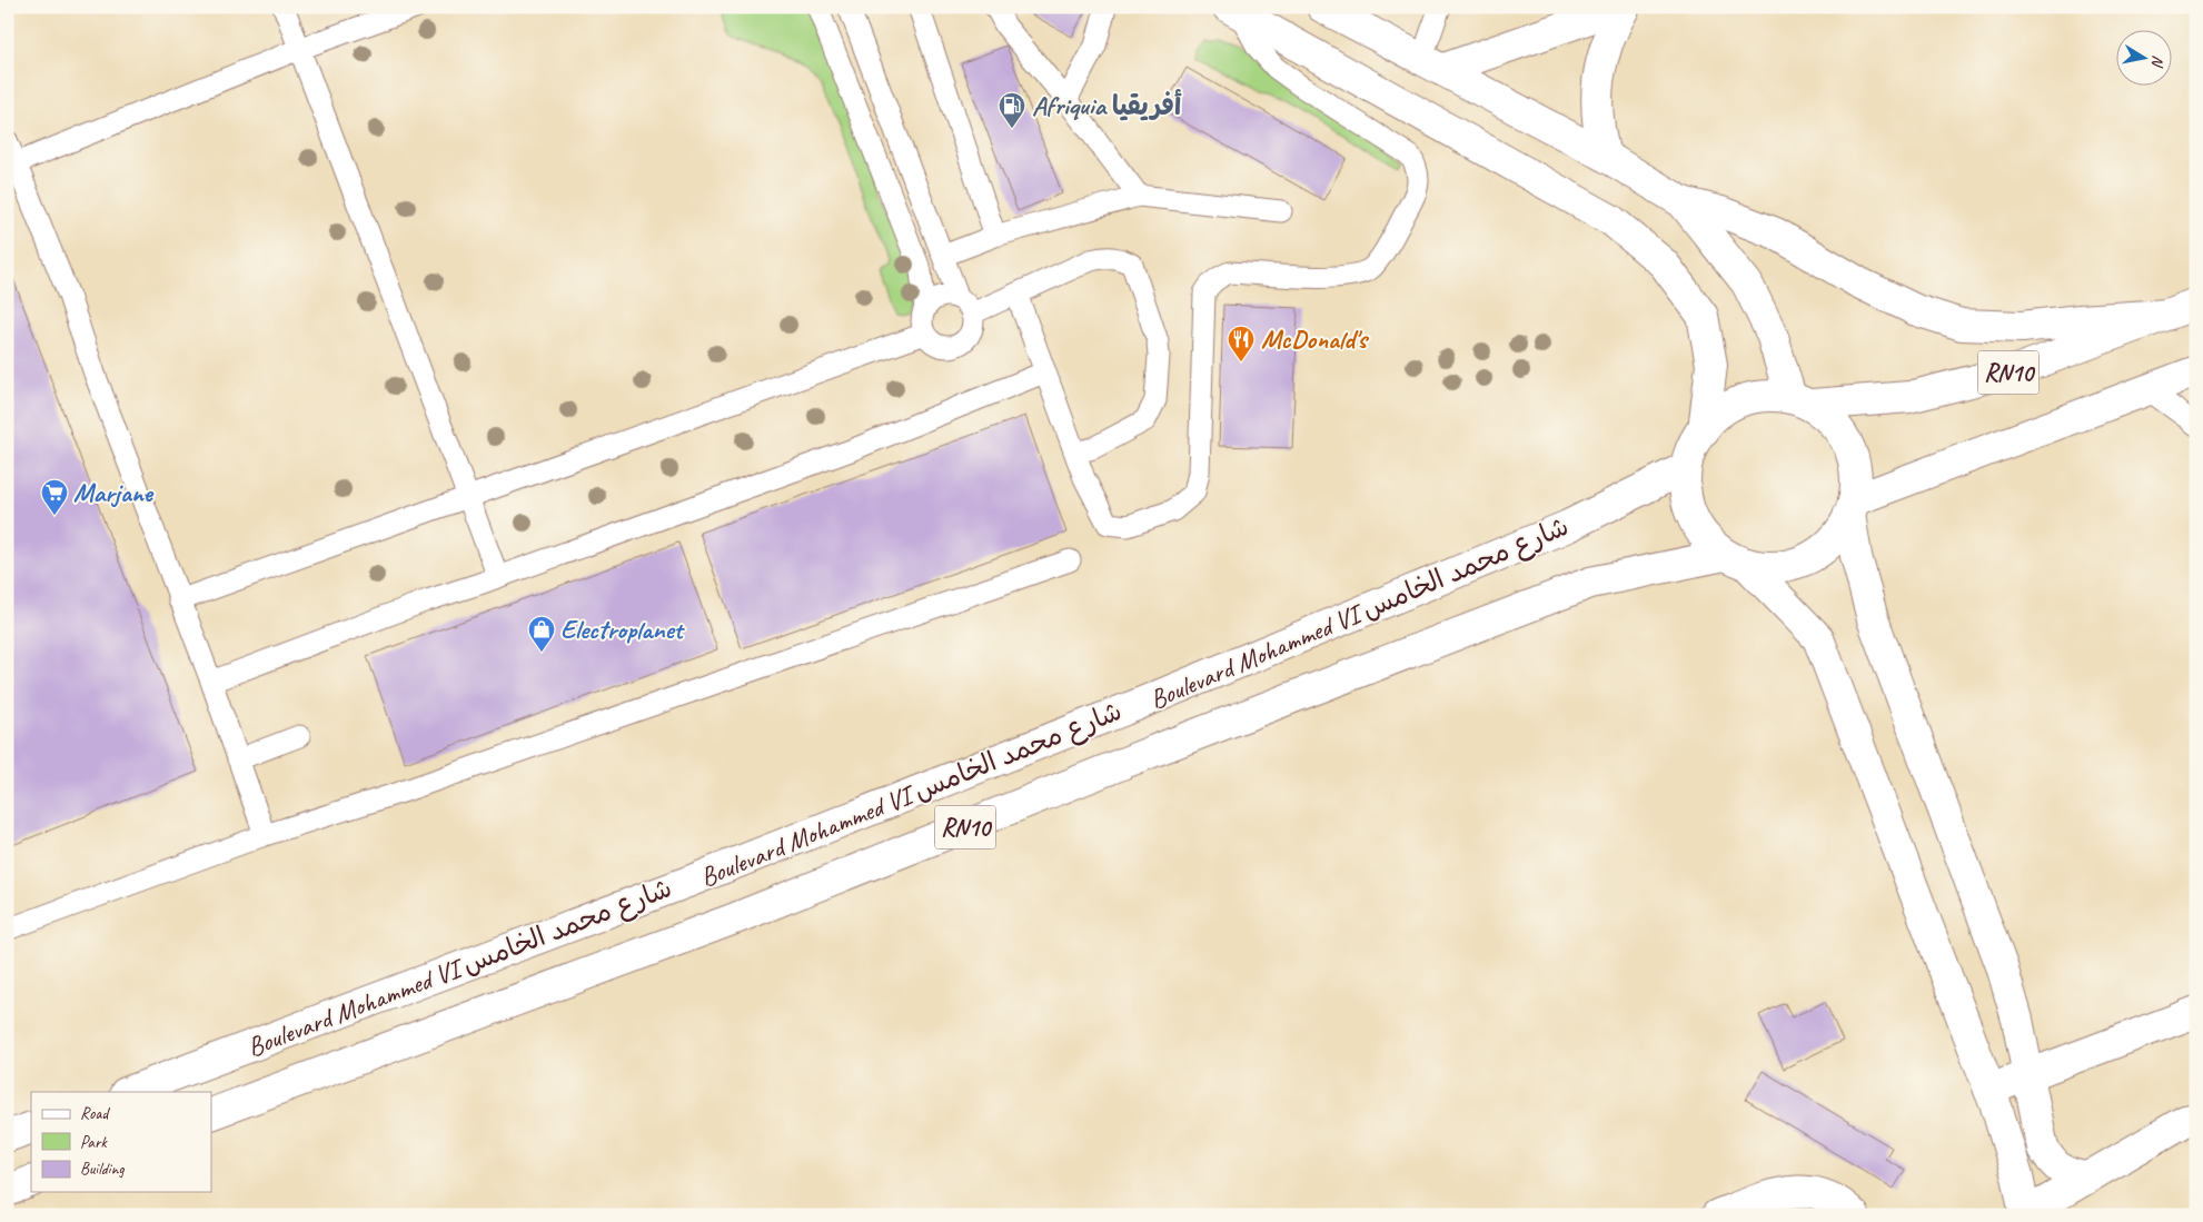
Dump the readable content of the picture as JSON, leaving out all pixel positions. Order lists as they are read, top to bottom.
{
  "streets": {
    "main road": ["RN10", "Boulevard Mohammed VI شارع محمد الخامس"]
  },
  "crossings": [
    ["RN10", "Boulevard Mohammed VI شارع محمد الخامس"]
  ],
  "places": {
    "fuel station": ["Afriquia أفريقيا"],
    "restaurant": ["McDonald's"],
    "supermarket": ["Marjane"],
    "shop": ["Electroplanet"]
  },
  "legend": ["Road", "Park", "Building"],
  "north": "right"
}
